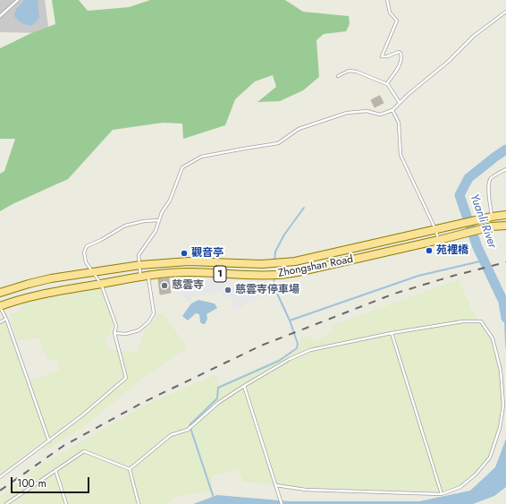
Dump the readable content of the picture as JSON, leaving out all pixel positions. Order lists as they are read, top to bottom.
{
  "streets": {
    "main road": ["Zhongshan Road", "1"]
  },
  "crossings": [
    ["Zhongshan Road", "1"]
  ],
  "water": ["Yuanli River"],
  "places": [
    "苑裡橋",
    "觀音亭",
    "慈雲寺",
    "慈雲寺停車場"
  ],
  "scale_bar": "100 m"
}
